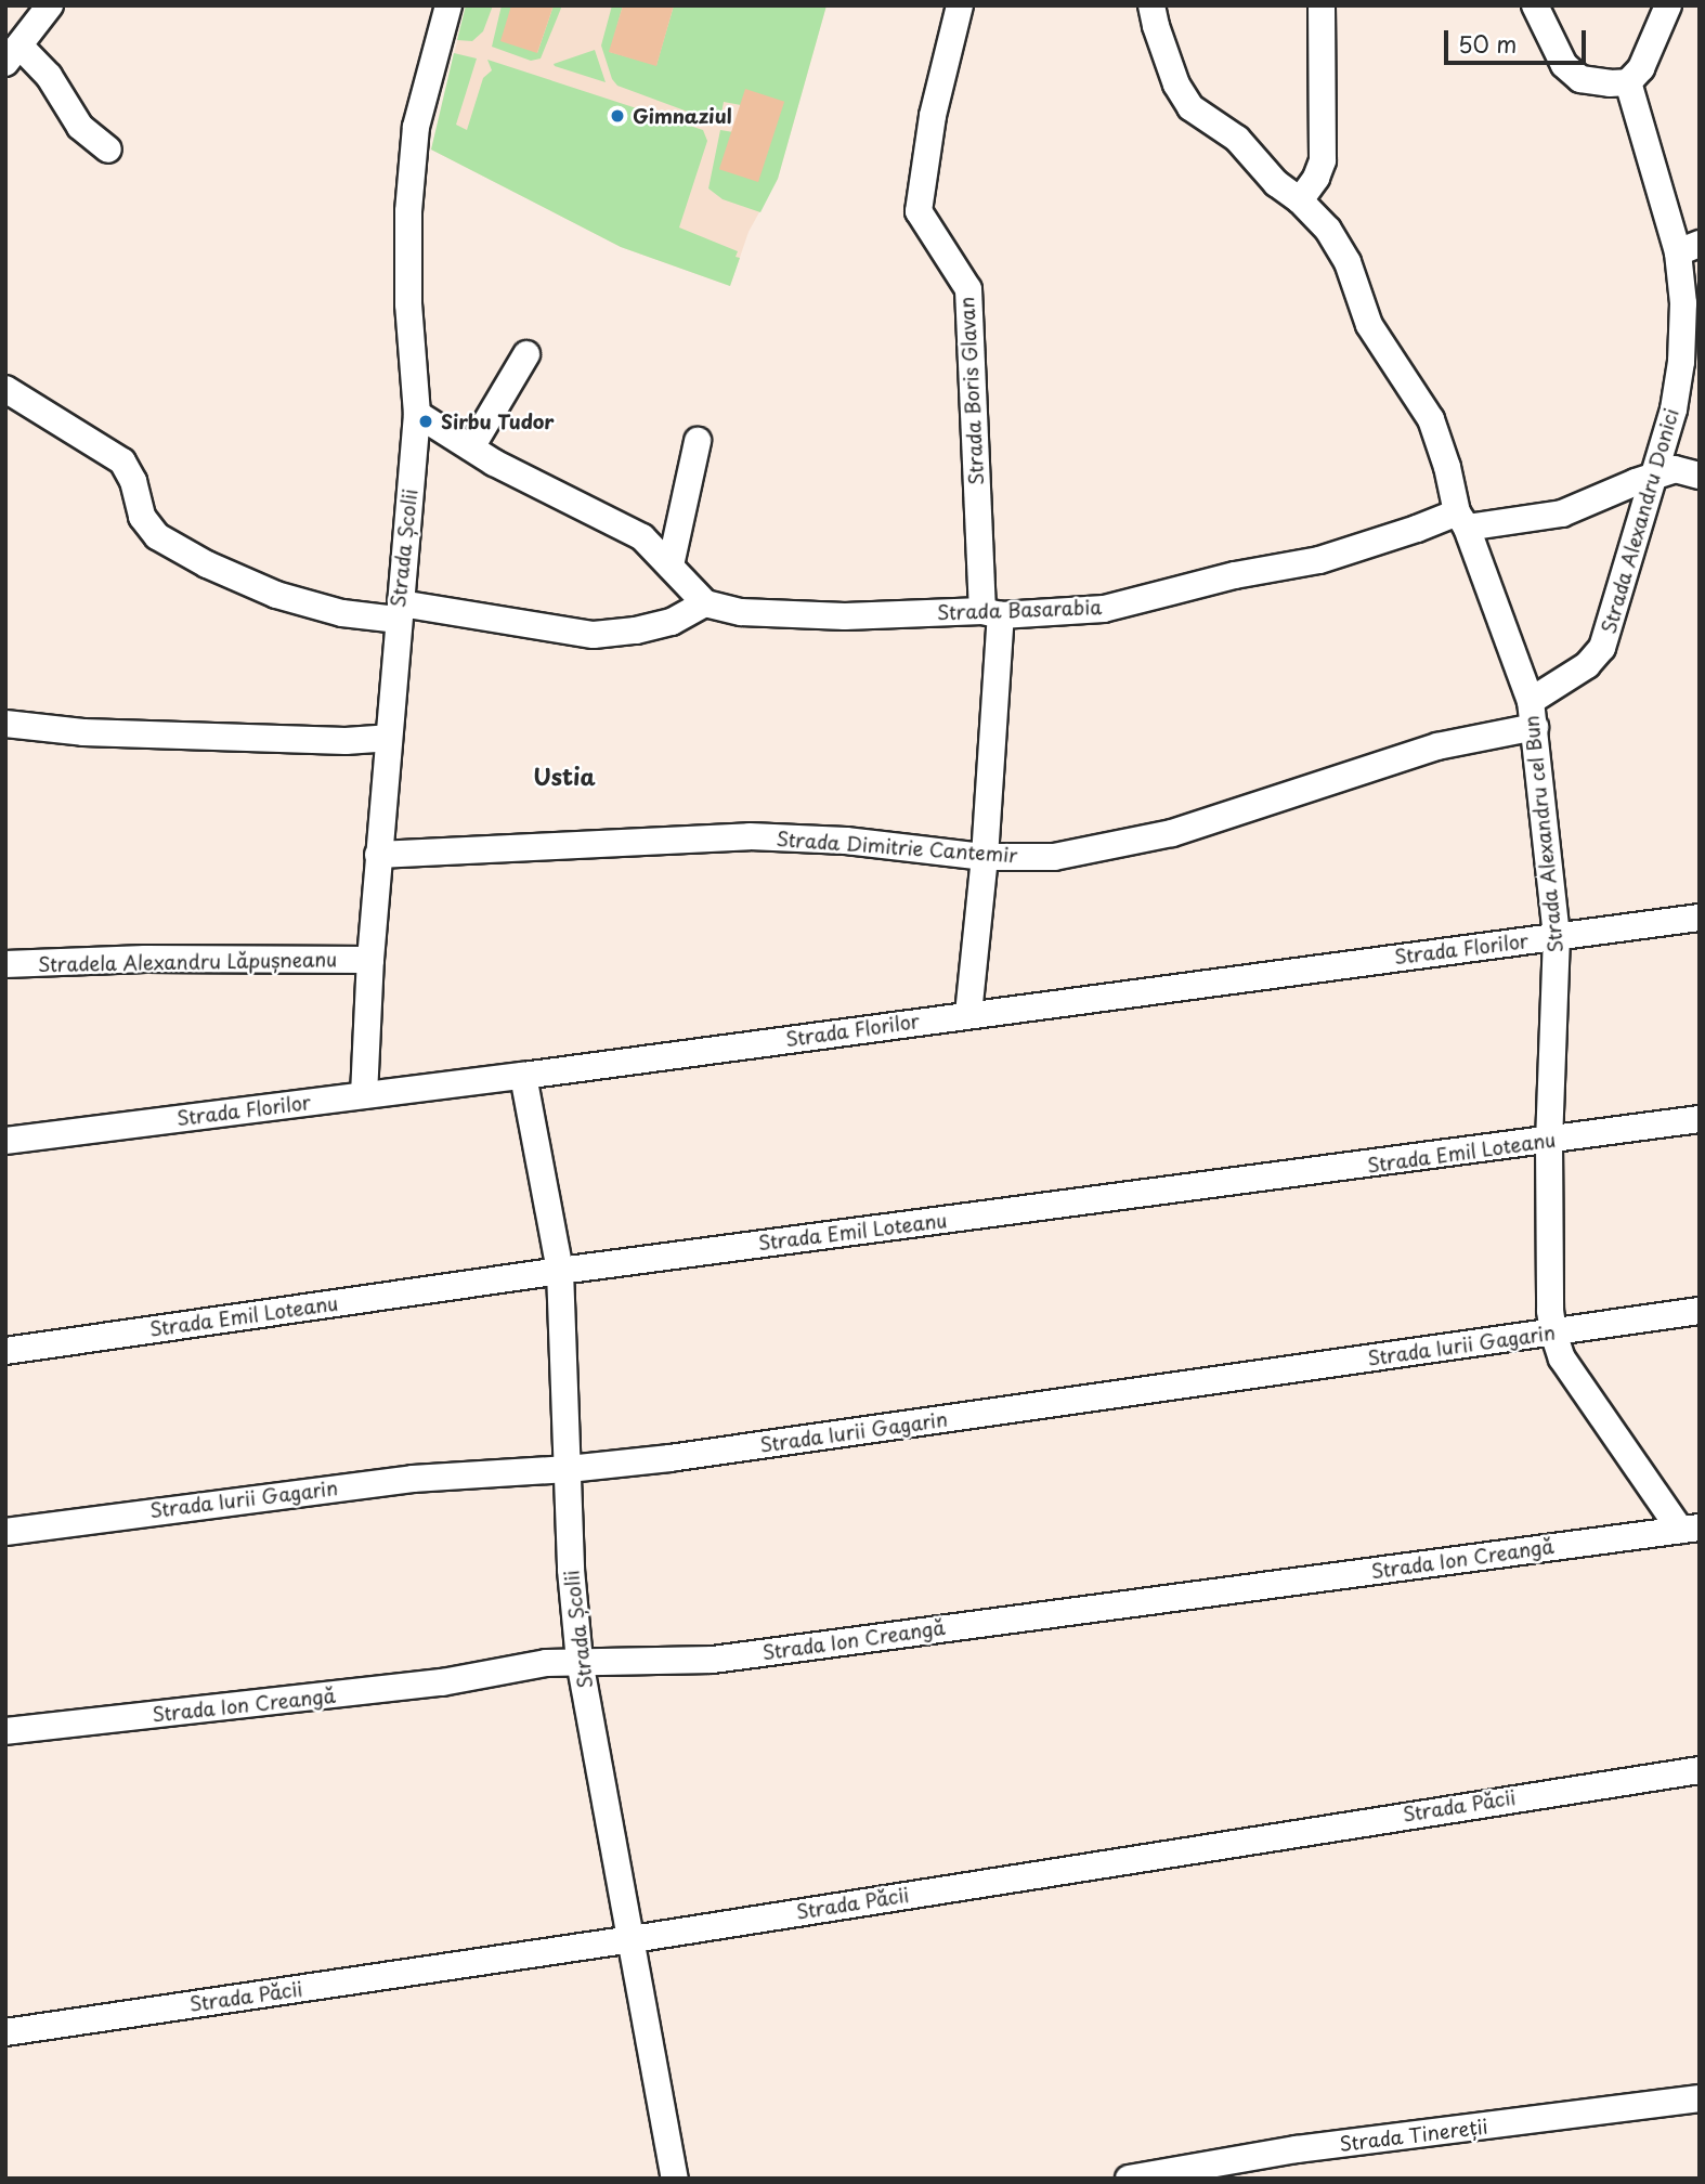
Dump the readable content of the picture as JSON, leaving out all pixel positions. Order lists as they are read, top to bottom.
{
  "streets": {
    "street": [
      "Strada Boris Glavan",
      "Strada Alexandru Donici",
      "Strada Școlii",
      "Strada Basarabia",
      "Strada Alexandru cel Bun",
      "Strada Dimitrie Cantemir",
      "Strada Florilor",
      "Stradela Alexandru Lăpușneanu",
      "Strada Emil Loteanu",
      "Strada Iurii Gagarin",
      "Strada Ion Creangă",
      "Strada Păcii",
      "Strada Tinereții"
    ]
  },
  "crossings": [
    ["Strada Boris Glavan", "Strada Basarabia"],
    ["Strada Boris Glavan", "Strada Dimitrie Cantemir"],
    ["Strada Boris Glavan", "Strada Florilor"],
    ["Strada Alexandru Donici", "Strada Basarabia"],
    ["Strada Alexandru Donici", "Strada Alexandru cel Bun"],
    ["Strada Alexandru Donici", "Strada Dimitrie Cantemir"],
    ["Strada Școlii", "Strada Dimitrie Cantemir"],
    ["Strada Școlii", "Strada Florilor"],
    ["Strada Școlii", "Stradela Alexandru Lăpușneanu"],
    ["Strada Școlii", "Strada Emil Loteanu"],
    ["Strada Școlii", "Strada Iurii Gagarin"],
    ["Strada Școlii", "Strada Ion Creangă"],
    ["Strada Școlii", "Strada Păcii"],
    ["Strada Basarabia", "Strada Alexandru cel Bun"],
    ["Strada Alexandru cel Bun", "Strada Dimitrie Cantemir"],
    ["Strada Alexandru cel Bun", "Strada Florilor"],
    ["Strada Alexandru cel Bun", "Strada Emil Loteanu"],
    ["Strada Alexandru cel Bun", "Strada Iurii Gagarin"],
    ["Strada Alexandru cel Bun", "Strada Ion Creangă"]
  ],
  "districts": ["Ustia"],
  "places": ["Gimnaziul", "Sirbu Tudor"],
  "scale_bar": "50 m"
}
